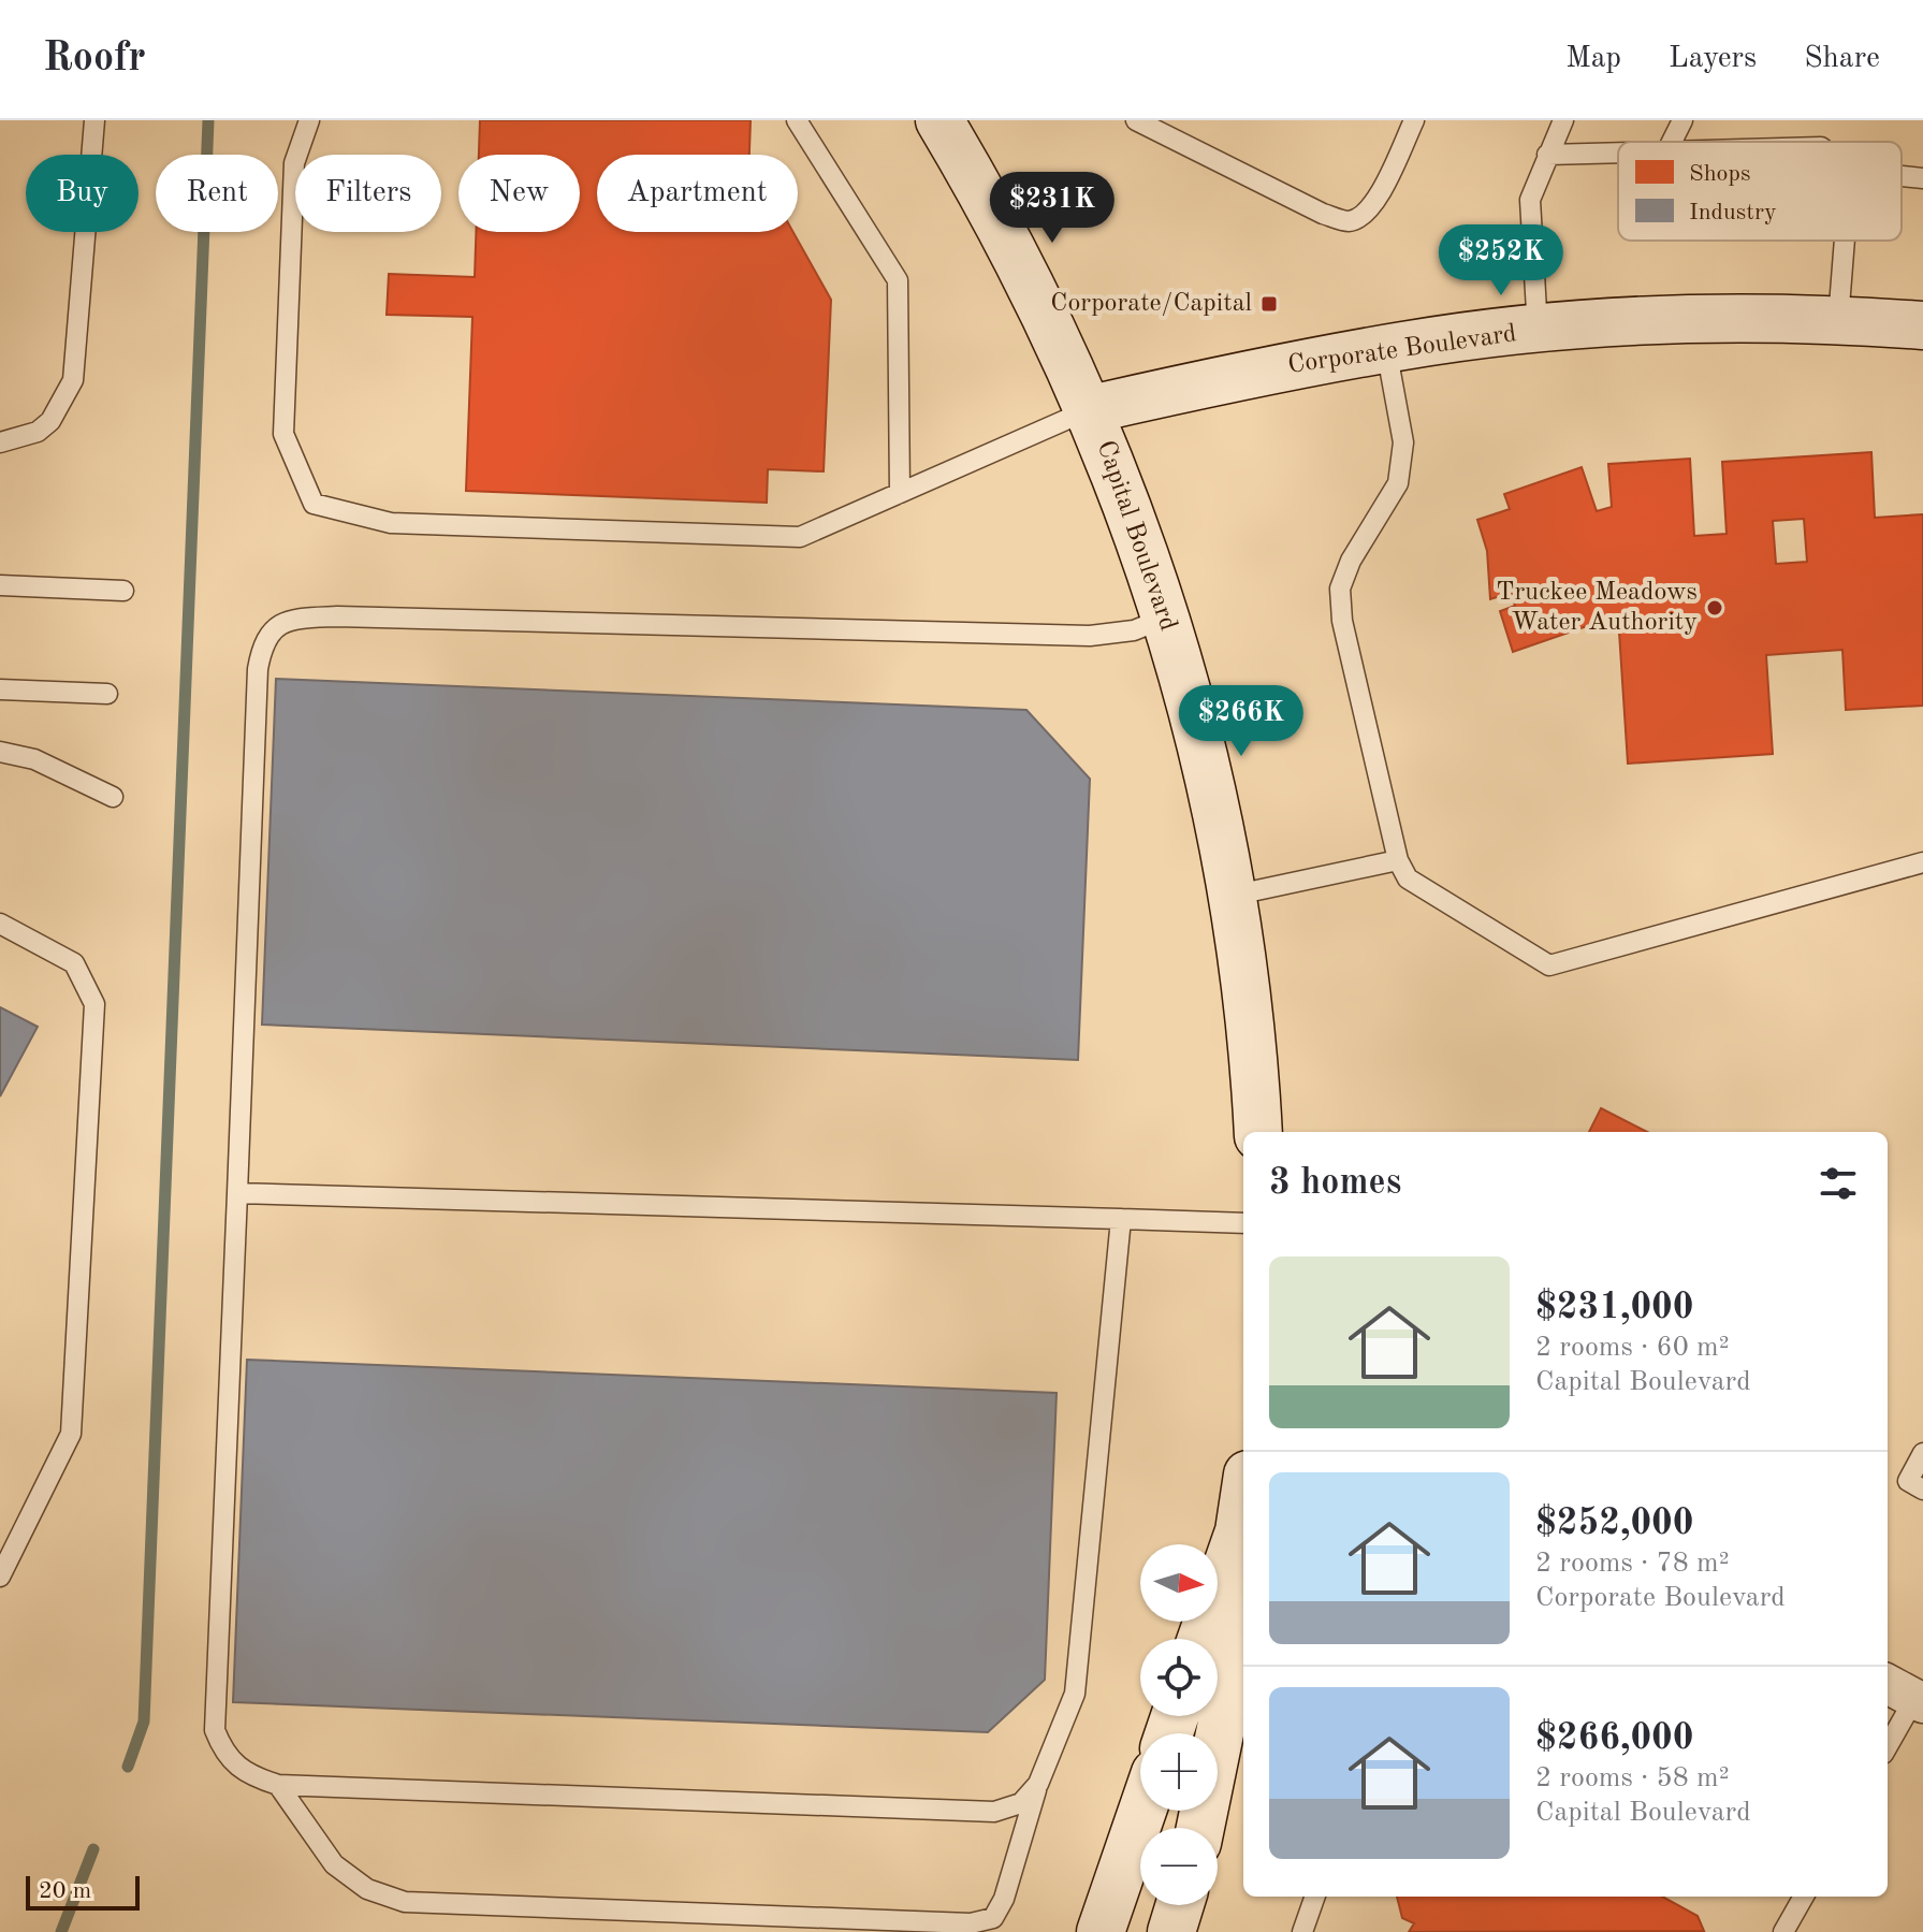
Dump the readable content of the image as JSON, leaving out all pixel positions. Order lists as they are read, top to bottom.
{
  "streets": {
    "street": ["Corporate Boulevard", "Capital Boulevard"]
  },
  "crossings": [
    ["Corporate Boulevard", "Capital Boulevard"]
  ],
  "places": {
    "transit": ["Corporate/Capital"],
    "other": ["Truckee Meadows Water Authority"]
  },
  "legend": ["Shops", "Industry"],
  "scale_bar": "20 m",
  "north": "right",
  "page": {
    "header": "Roofr",
    "nav": ["Map", "Layers", "Share"],
    "chip": [
      "Buy",
      "Rent",
      "Filters",
      "New",
      "Apartment"
    ],
    "price": ["$231K", "$252K", "$266K"],
    "heading": "3 homes",
    "list": [
      {
        "name": "$231,000",
        "note": "2 rooms · 60 m² · Capital Boulevard"
      },
      {
        "name": "$252,000",
        "note": "2 rooms · 78 m² · Corporate Boulevard"
      },
      {
        "name": "$266,000",
        "note": "2 rooms · 58 m² · Capital Boulevard"
      }
    ],
    "map_buttons": ["+", "−"],
    "scale": "20 m"
  }
}
